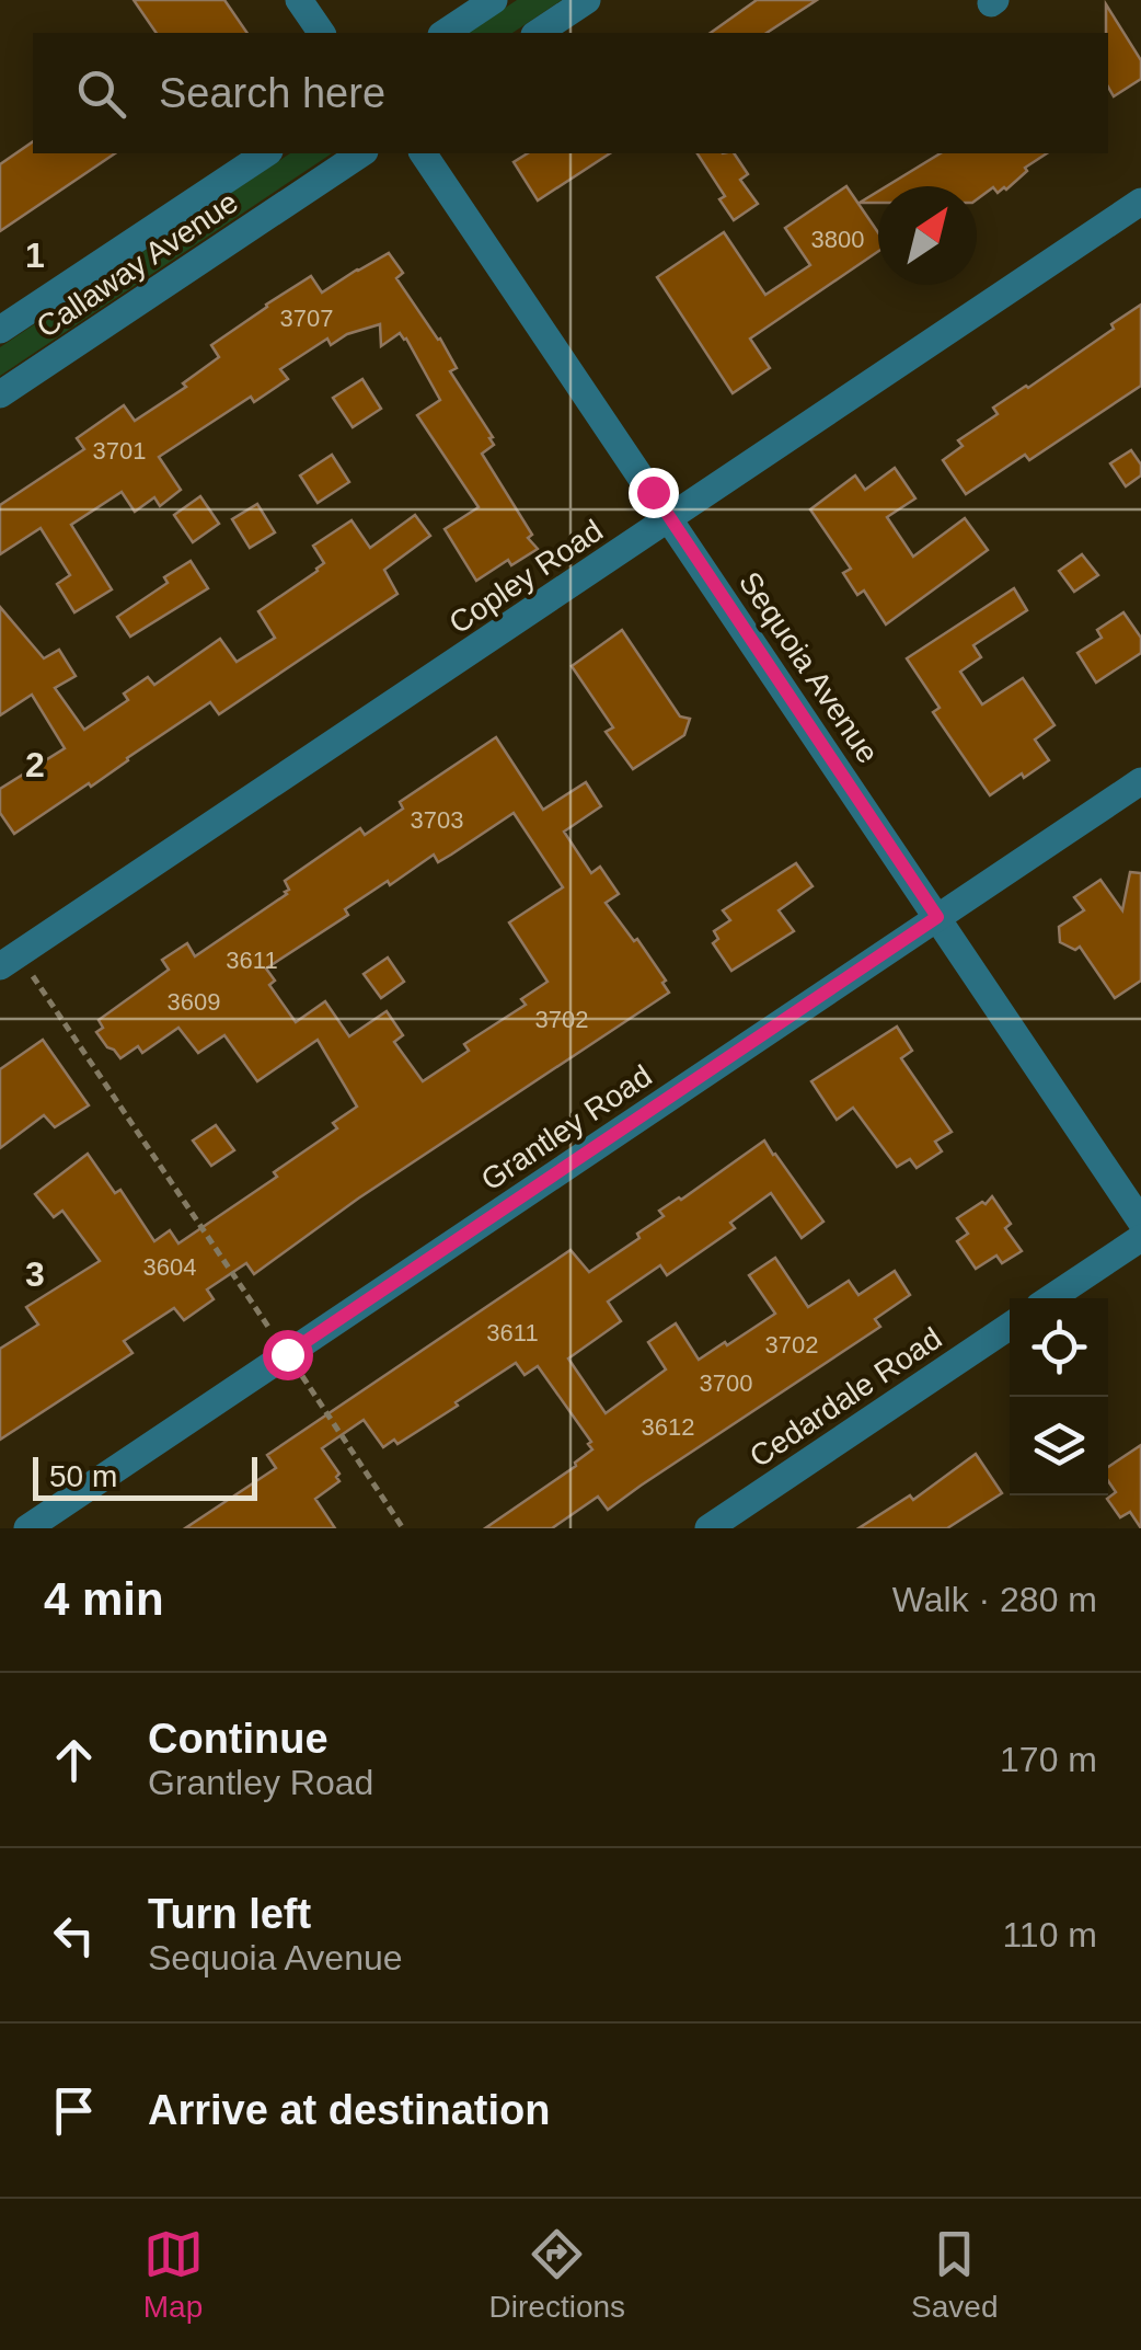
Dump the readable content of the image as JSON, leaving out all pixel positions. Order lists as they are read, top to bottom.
{
  "streets": {
    "street": [
      "Callaway Avenue",
      "Copley Road",
      "Sequoia Avenue",
      "Grantley Road",
      "Cedardale Road"
    ]
  },
  "crossings": [
    ["Copley Road", "Sequoia Avenue"],
    ["Sequoia Avenue", "Grantley Road"]
  ],
  "house_numbers": [
    "3800",
    "3707",
    "3701",
    "3703",
    "3611",
    "3609",
    "3702",
    "3604",
    "3611",
    "3702",
    "3700",
    "3612"
  ],
  "scale_bar": "50 m",
  "north": "top right",
  "page": {
    "search": "Search here",
    "scale": "50 m",
    "heading": ["4 min", "Walk · 280 m"],
    "list": [
      ["Continue", "Grantley Road", "170 m"],
      ["Turn left", "Sequoia Avenue", "110 m"],
      "Arrive at destination"
    ],
    "nav": ["Map", "Directions", "Saved"]
  },
  "grid": {
    "rows": ["1", "2", "3"]
  }
}
